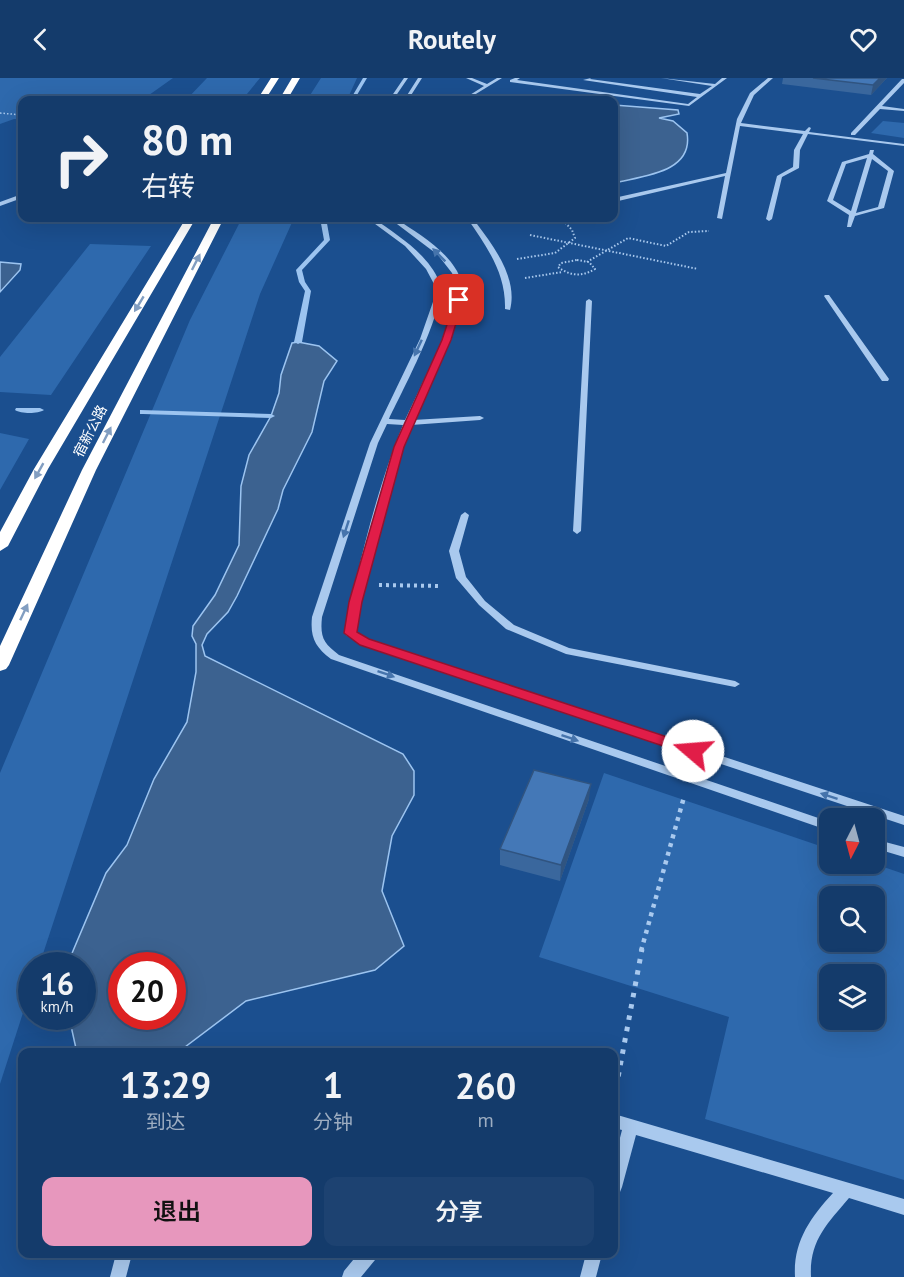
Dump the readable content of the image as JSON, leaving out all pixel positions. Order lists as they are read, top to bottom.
{
  "streets": {
    "highway": ["宿新公路"]
  },
  "north": "bottom",
  "page": {
    "header": "Routely",
    "turn": ["80 m", "右转"],
    "speed": "16 km/h",
    "limit": "20",
    "eta": [
      "13:29",
      "到达",
      "1",
      "分钟",
      "260",
      "m"
    ],
    "buttons": ["退出", "分享"]
  }
}
